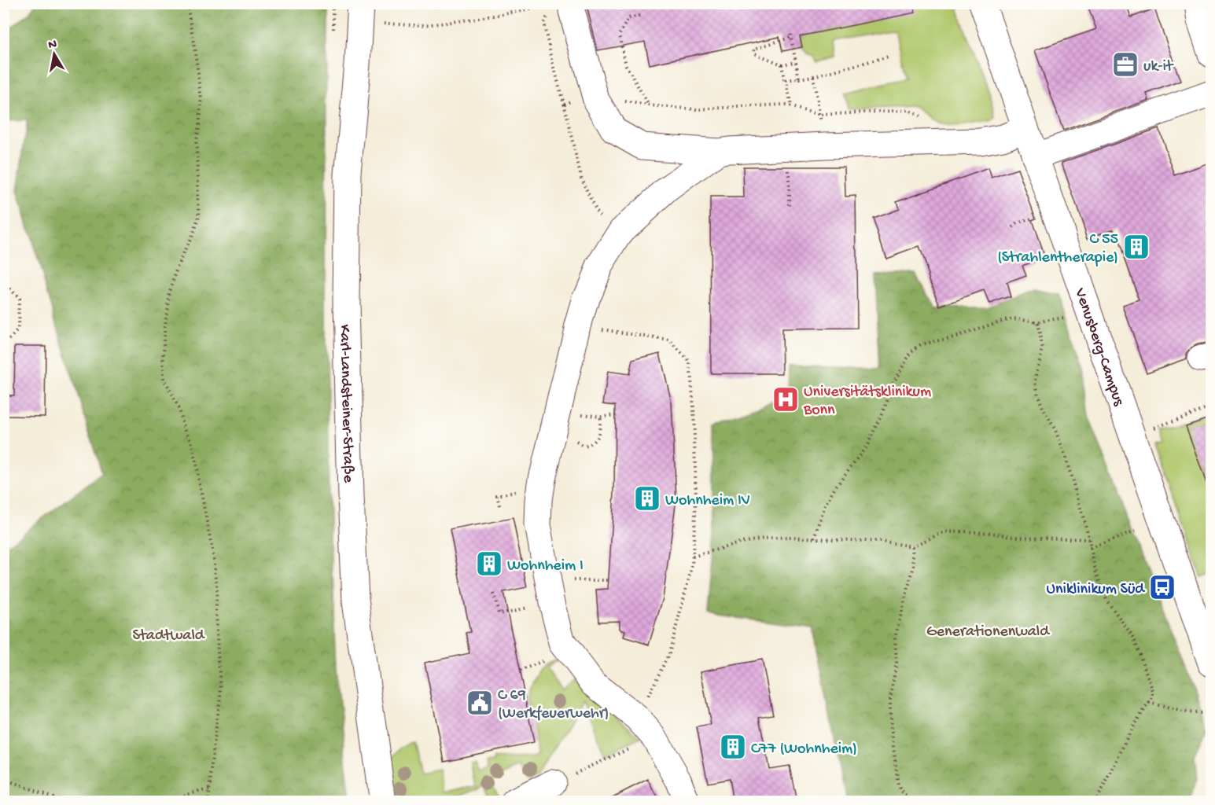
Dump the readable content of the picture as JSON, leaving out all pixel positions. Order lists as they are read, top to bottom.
{
  "streets": {
    "street": ["Venusberg-Campus", "Karl-Landsteiner-Straße"]
  },
  "parks": ["Generationenwald", "Stadtwald"],
  "places": {
    "office": ["uk-it"],
    "building": [
      "C 55 (Strahlentherapie)",
      "Wohnheim IV",
      "Wohnheim I",
      "C77 (Wohnheim)"
    ],
    "hospital": ["Universitätsklinikum Bonn"],
    "bus stop": ["Uniklinikum Süd"],
    "public building": ["C 69 (Werkfeuerwehr)"]
  },
  "north": "top"
}
